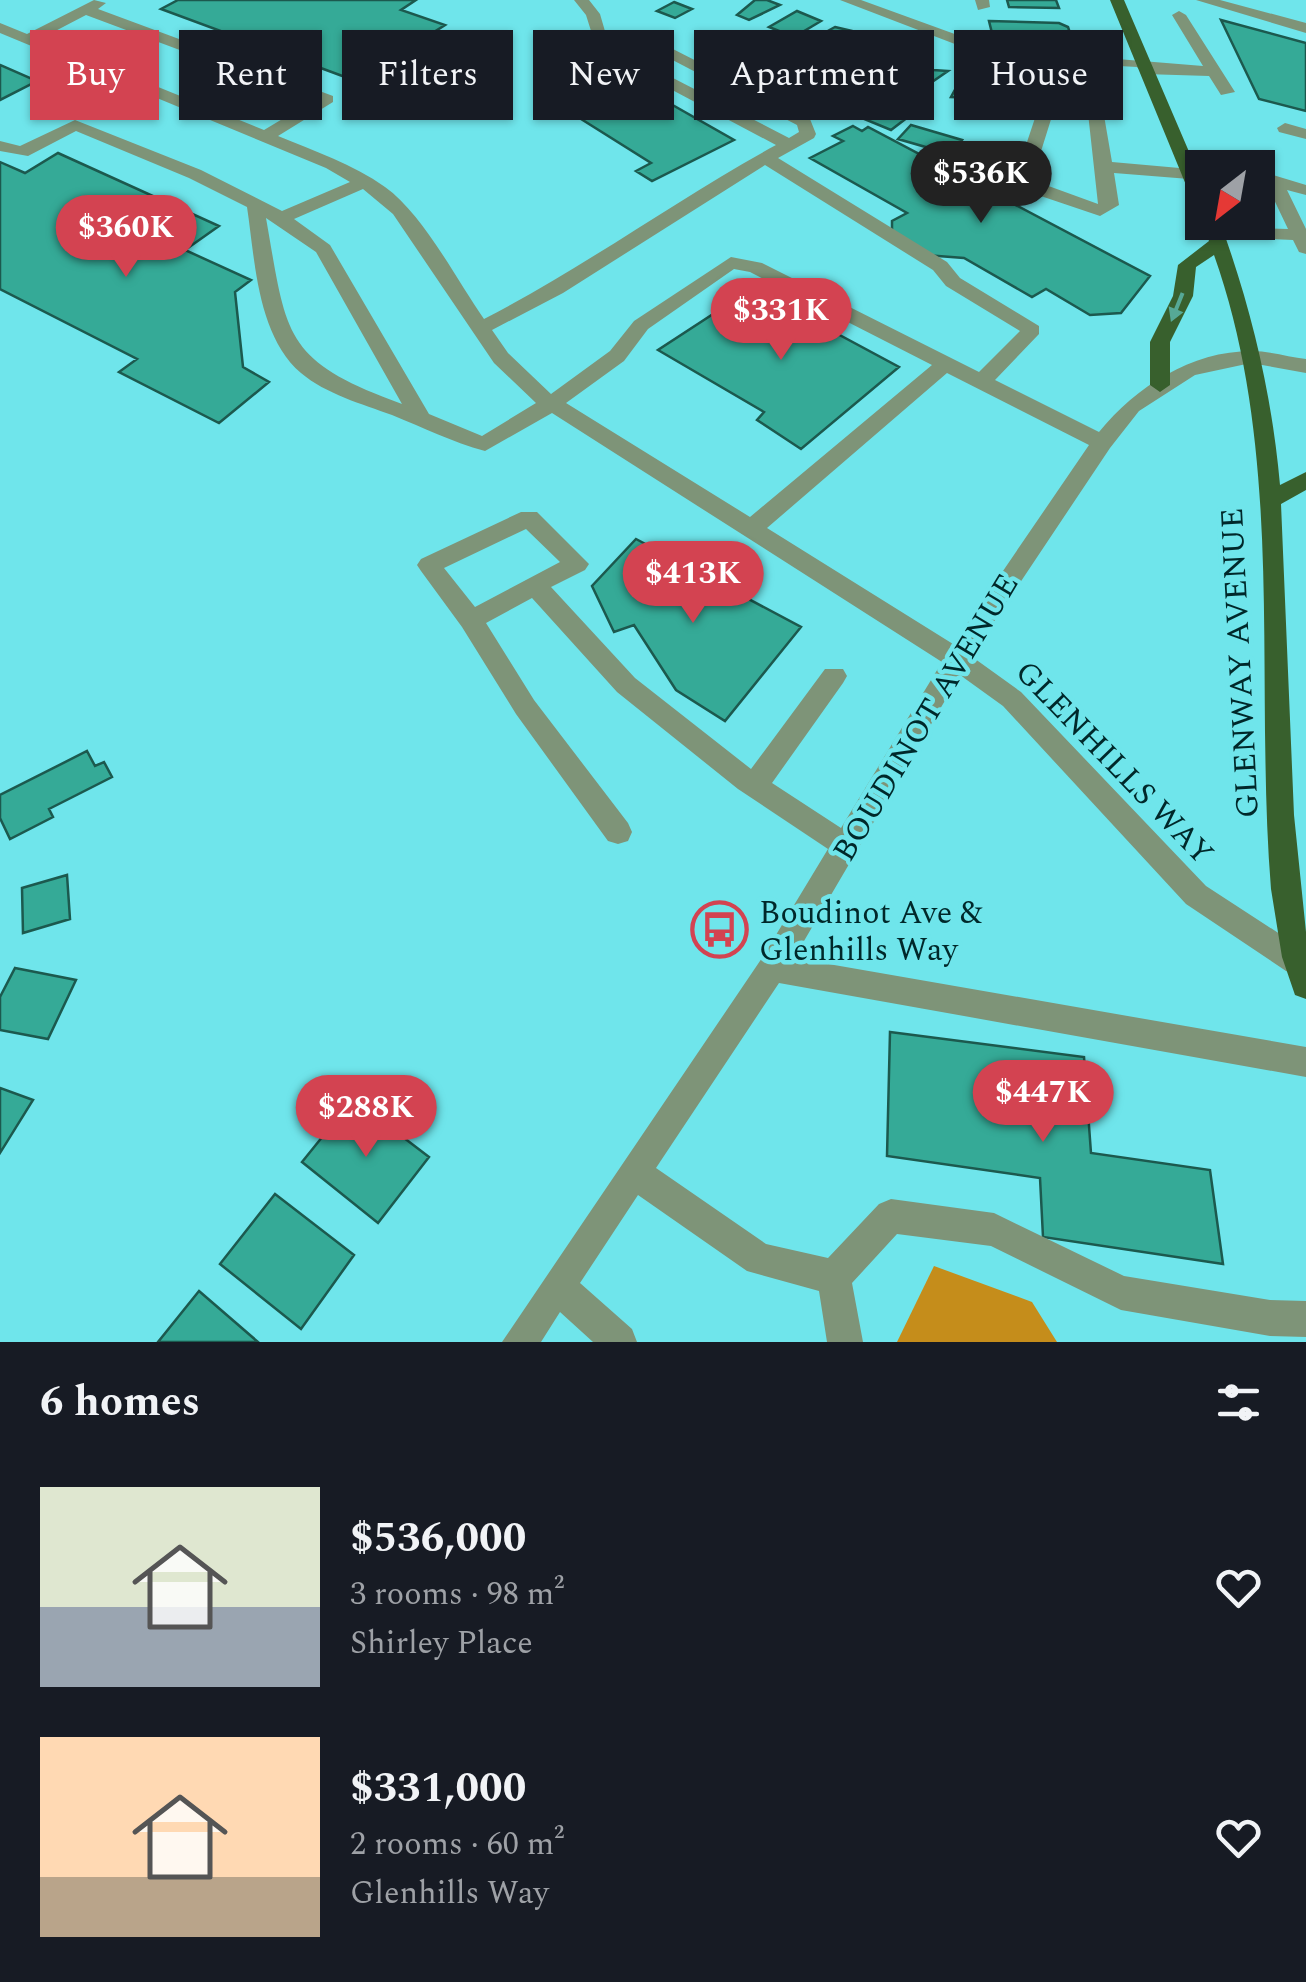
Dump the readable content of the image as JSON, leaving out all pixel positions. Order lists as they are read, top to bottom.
{
  "streets": {
    "main road": ["GLENWAY AVENUE"],
    "street": ["BOUDINOT AVENUE", "GLENHILLS WAY"]
  },
  "crossings": [
    ["GLENWAY AVENUE", "BOUDINOT AVENUE"],
    ["GLENWAY AVENUE", "GLENHILLS WAY"],
    ["BOUDINOT AVENUE", "GLENHILLS WAY"]
  ],
  "places": {
    "bus stop": ["Boudinot Ave & Glenhills Way"]
  },
  "north": "bottom left",
  "page": {
    "chip": [
      "Buy",
      "Rent",
      "Filters",
      "New",
      "Apartment",
      "House"
    ],
    "price": [
      "$536K",
      "$360K",
      "$331K",
      "$413K",
      "$447K",
      "$288K"
    ],
    "heading": "6 homes",
    "list": [
      {
        "name": "$536,000",
        "note": "3 rooms · 98 m² · Shirley Place"
      },
      {
        "name": "$331,000",
        "note": "2 rooms · 60 m² · Glenhills Way"
      }
    ]
  }
}
